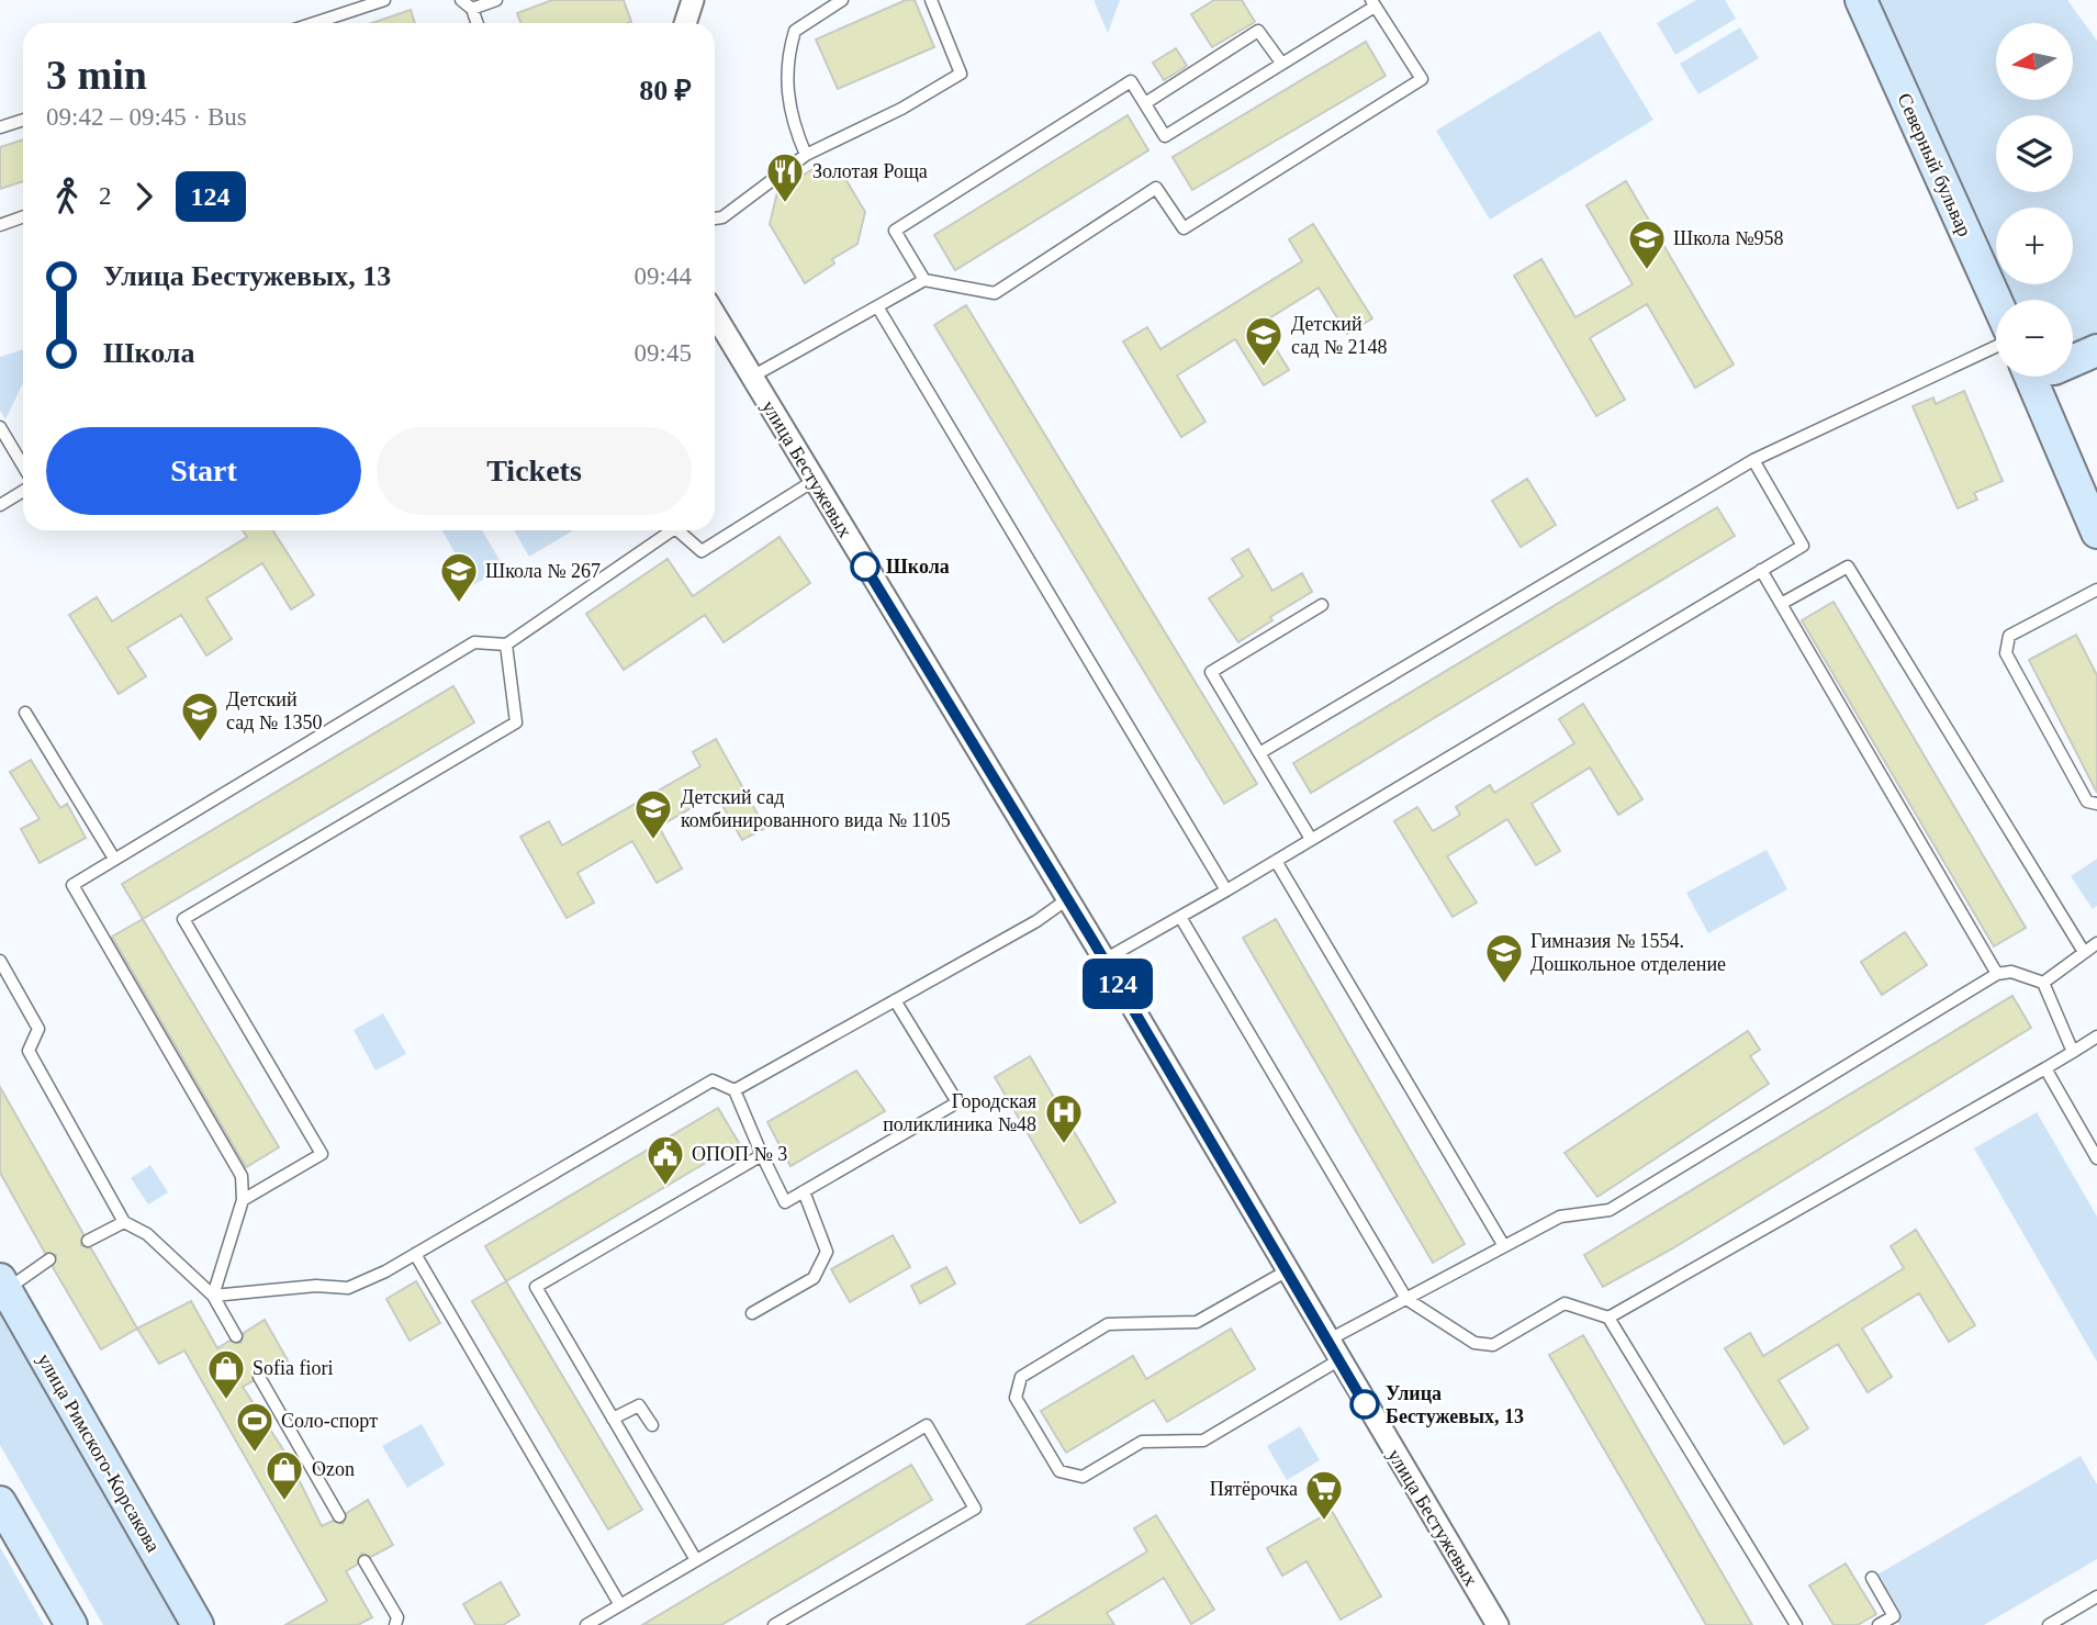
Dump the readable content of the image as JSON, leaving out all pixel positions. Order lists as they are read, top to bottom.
{
  "streets": {
    "main road": ["Северный бульвар", "улица Римского-Корсакова"],
    "street": ["улица Бестужевых"]
  },
  "places": {
    "restaurant": ["Золотая Роща"],
    "school or university": [
      "Школа №958",
      "Детский сад № 2148",
      "Школа № 267",
      "Детский сад № 1350",
      "Детский сад комбинированного вида № 1105",
      "Гимназия № 1554. Дошкольное отделение"
    ],
    "other": ["Школа", "Улица Бестужевых, 13"],
    "hospital": ["Городская поликлиника №48"],
    "public building": ["ОПОП № 3"],
    "shop": ["Sofia fiori", "Ozon"],
    "sports": ["Соло-спорт"],
    "supermarket": ["Пятёрочка"]
  },
  "lines": ["bus line 124"],
  "north": "left",
  "page": {
    "on_map": "124",
    "map_buttons": ["+", "−"],
    "heading": ["3 min", "09:42 – 09:45 · Bus", "80 ₽"],
    "legs": ["2", "124"],
    "list": [
      {
        "name": "Улица Бестужевых, 13",
        "value": "09:44"
      },
      {
        "name": "Школа",
        "value": "09:45"
      }
    ],
    "buttons": ["Start", "Tickets"]
  }
}
